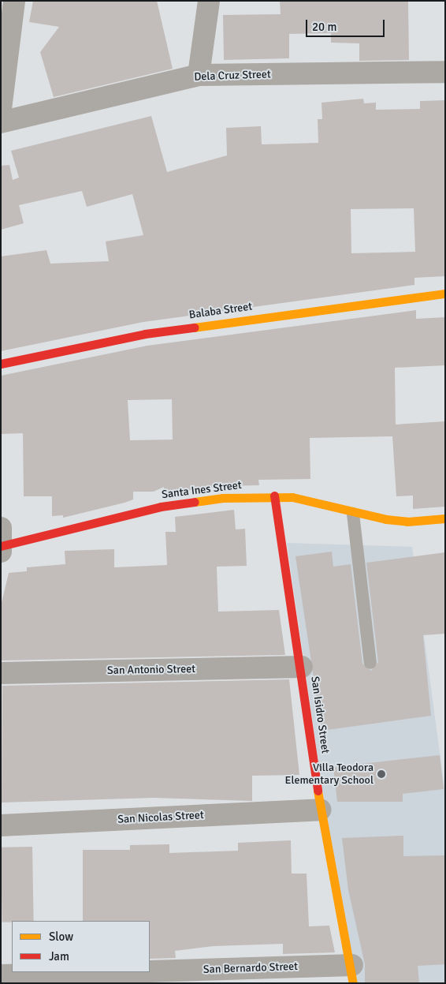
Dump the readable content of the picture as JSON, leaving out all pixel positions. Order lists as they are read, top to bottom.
{
  "streets": {
    "street": [
      "Dela Cruz Street",
      "Balaba Street",
      "Santa Ines Street",
      "San Antonio Street",
      "San Isidro Street",
      "San Nicolas Street",
      "San Bernardo Street"
    ]
  },
  "crossings": [
    ["Santa Ines Street", "San Isidro Street"],
    ["San Antonio Street", "San Isidro Street"],
    ["San Isidro Street", "San Nicolas Street"],
    ["San Isidro Street", "San Bernardo Street"]
  ],
  "places": ["Villa Teodora Elementary School"],
  "legend": ["Slow", "Jam"],
  "scale_bar": "20 m"
}
